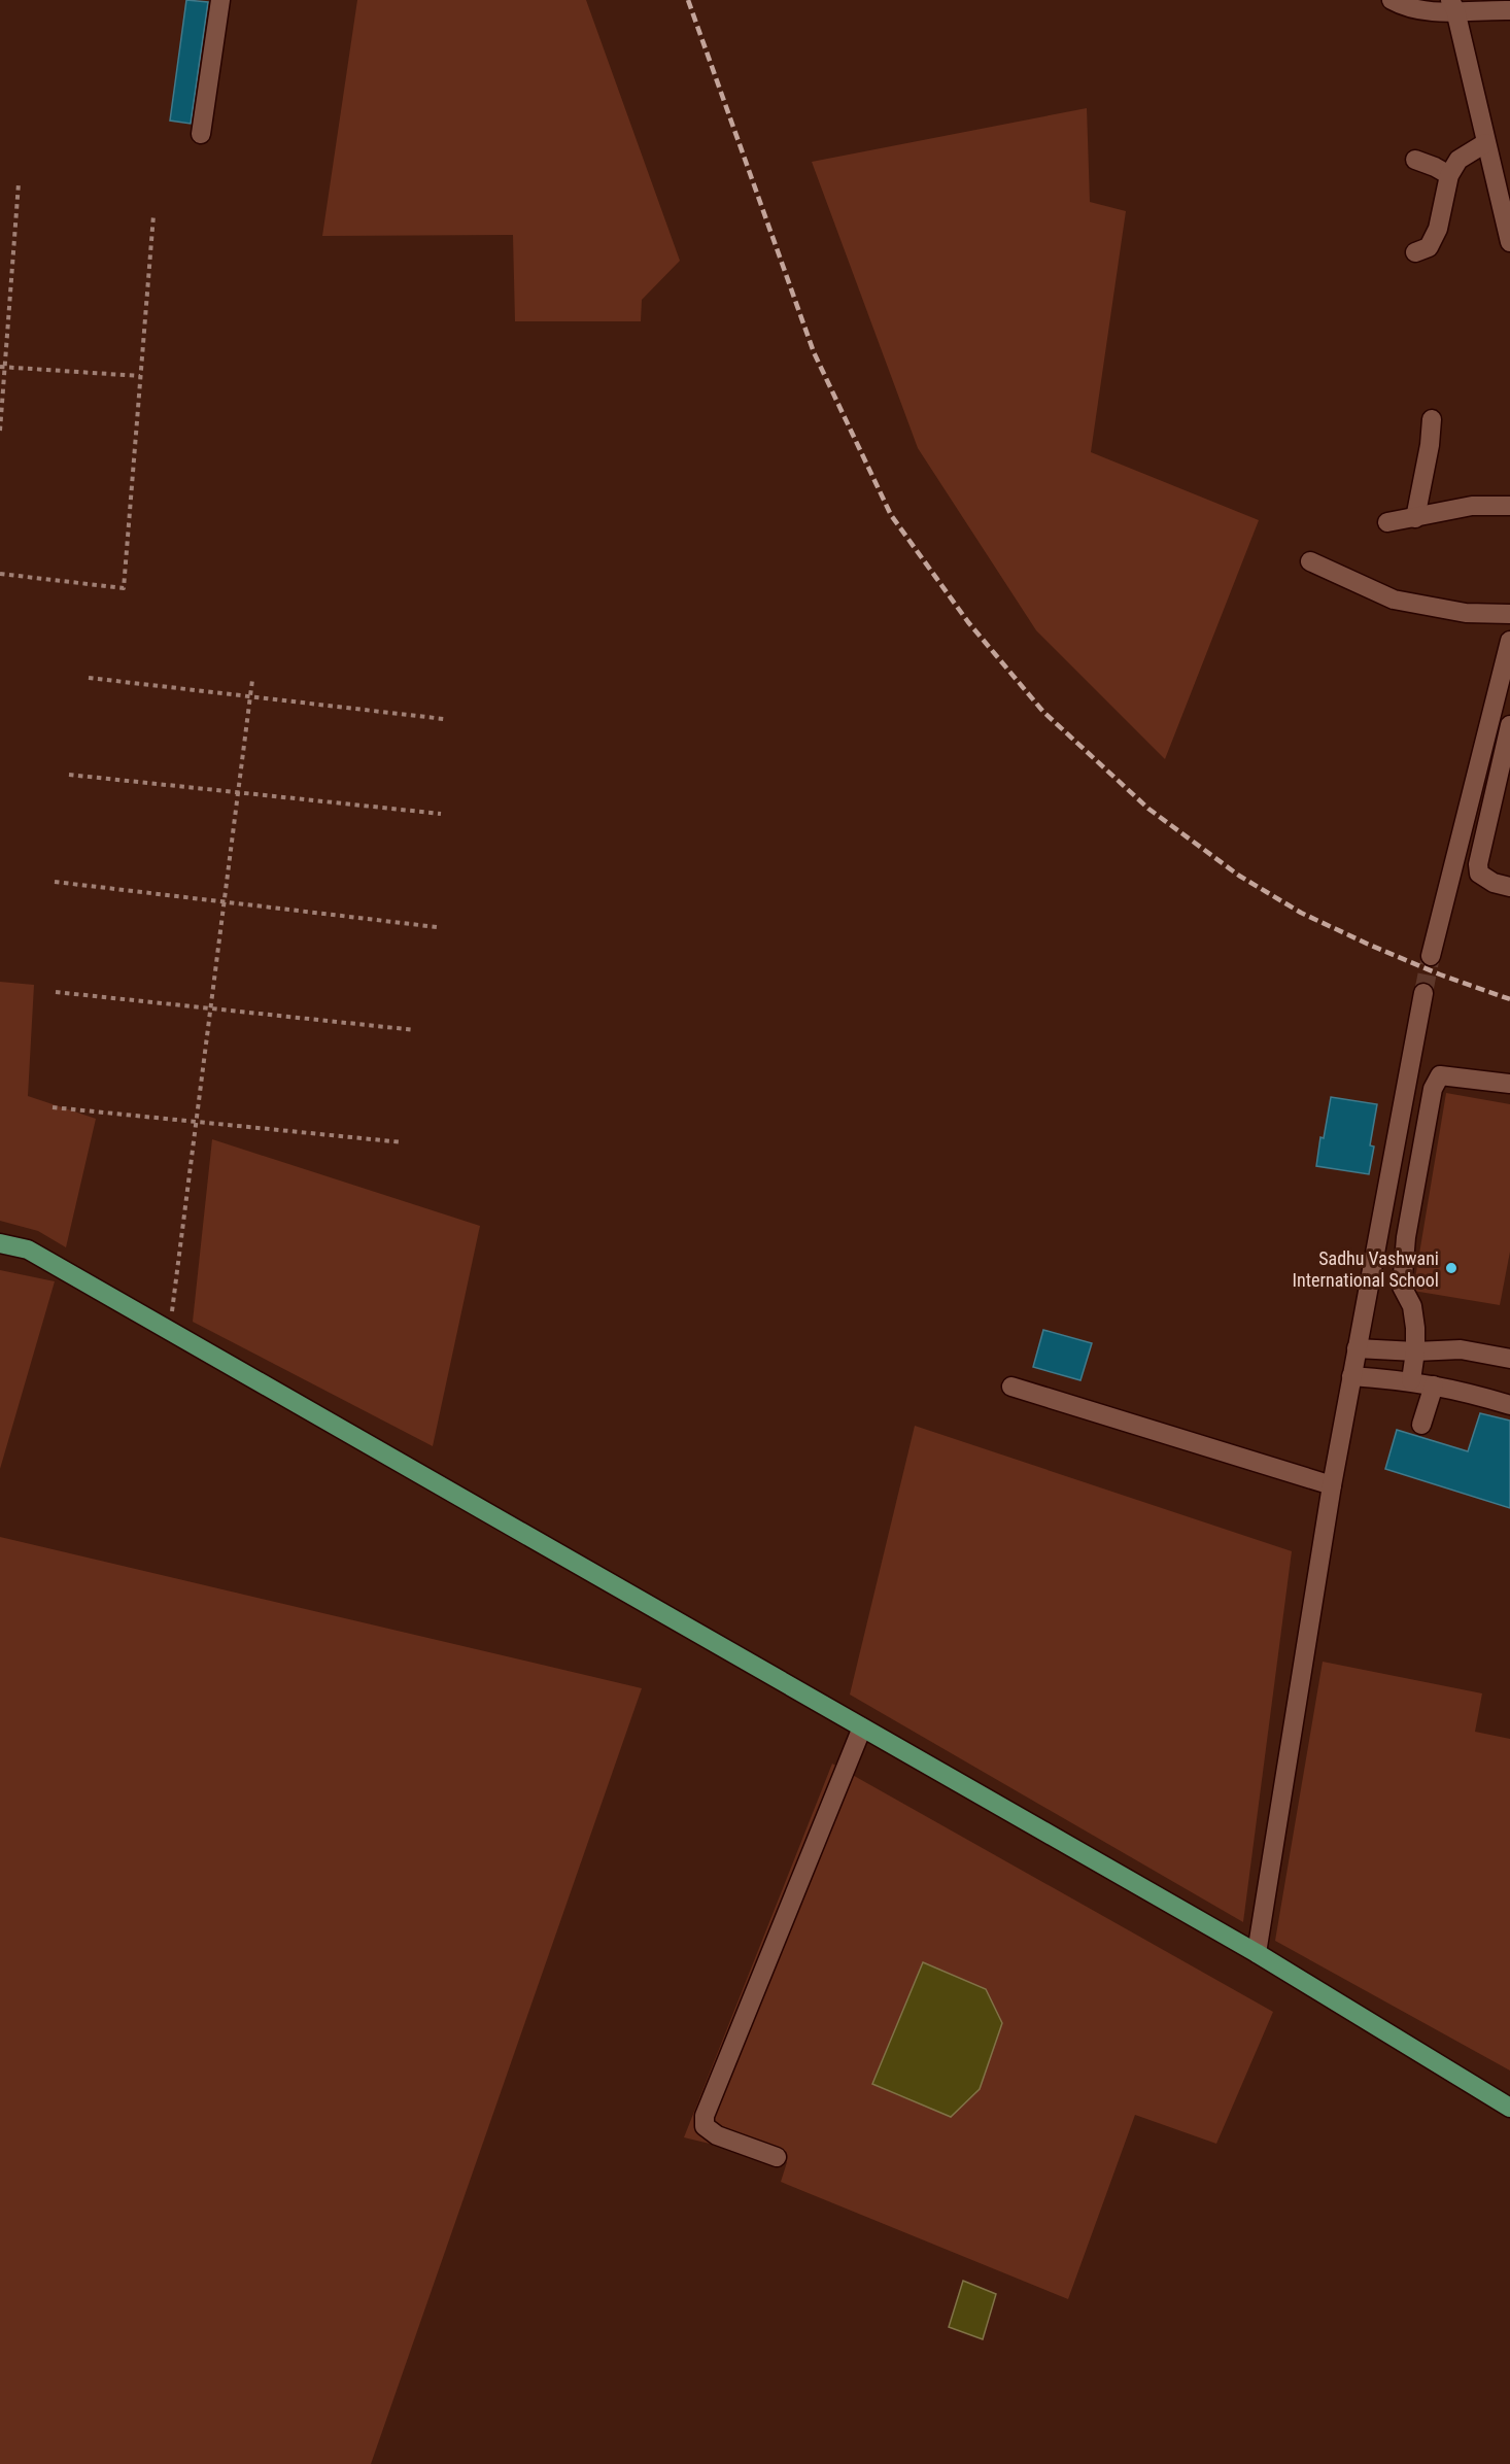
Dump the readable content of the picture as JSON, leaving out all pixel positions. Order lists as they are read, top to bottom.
{
  "places": ["Sadhu Vashwani International School"]
}
